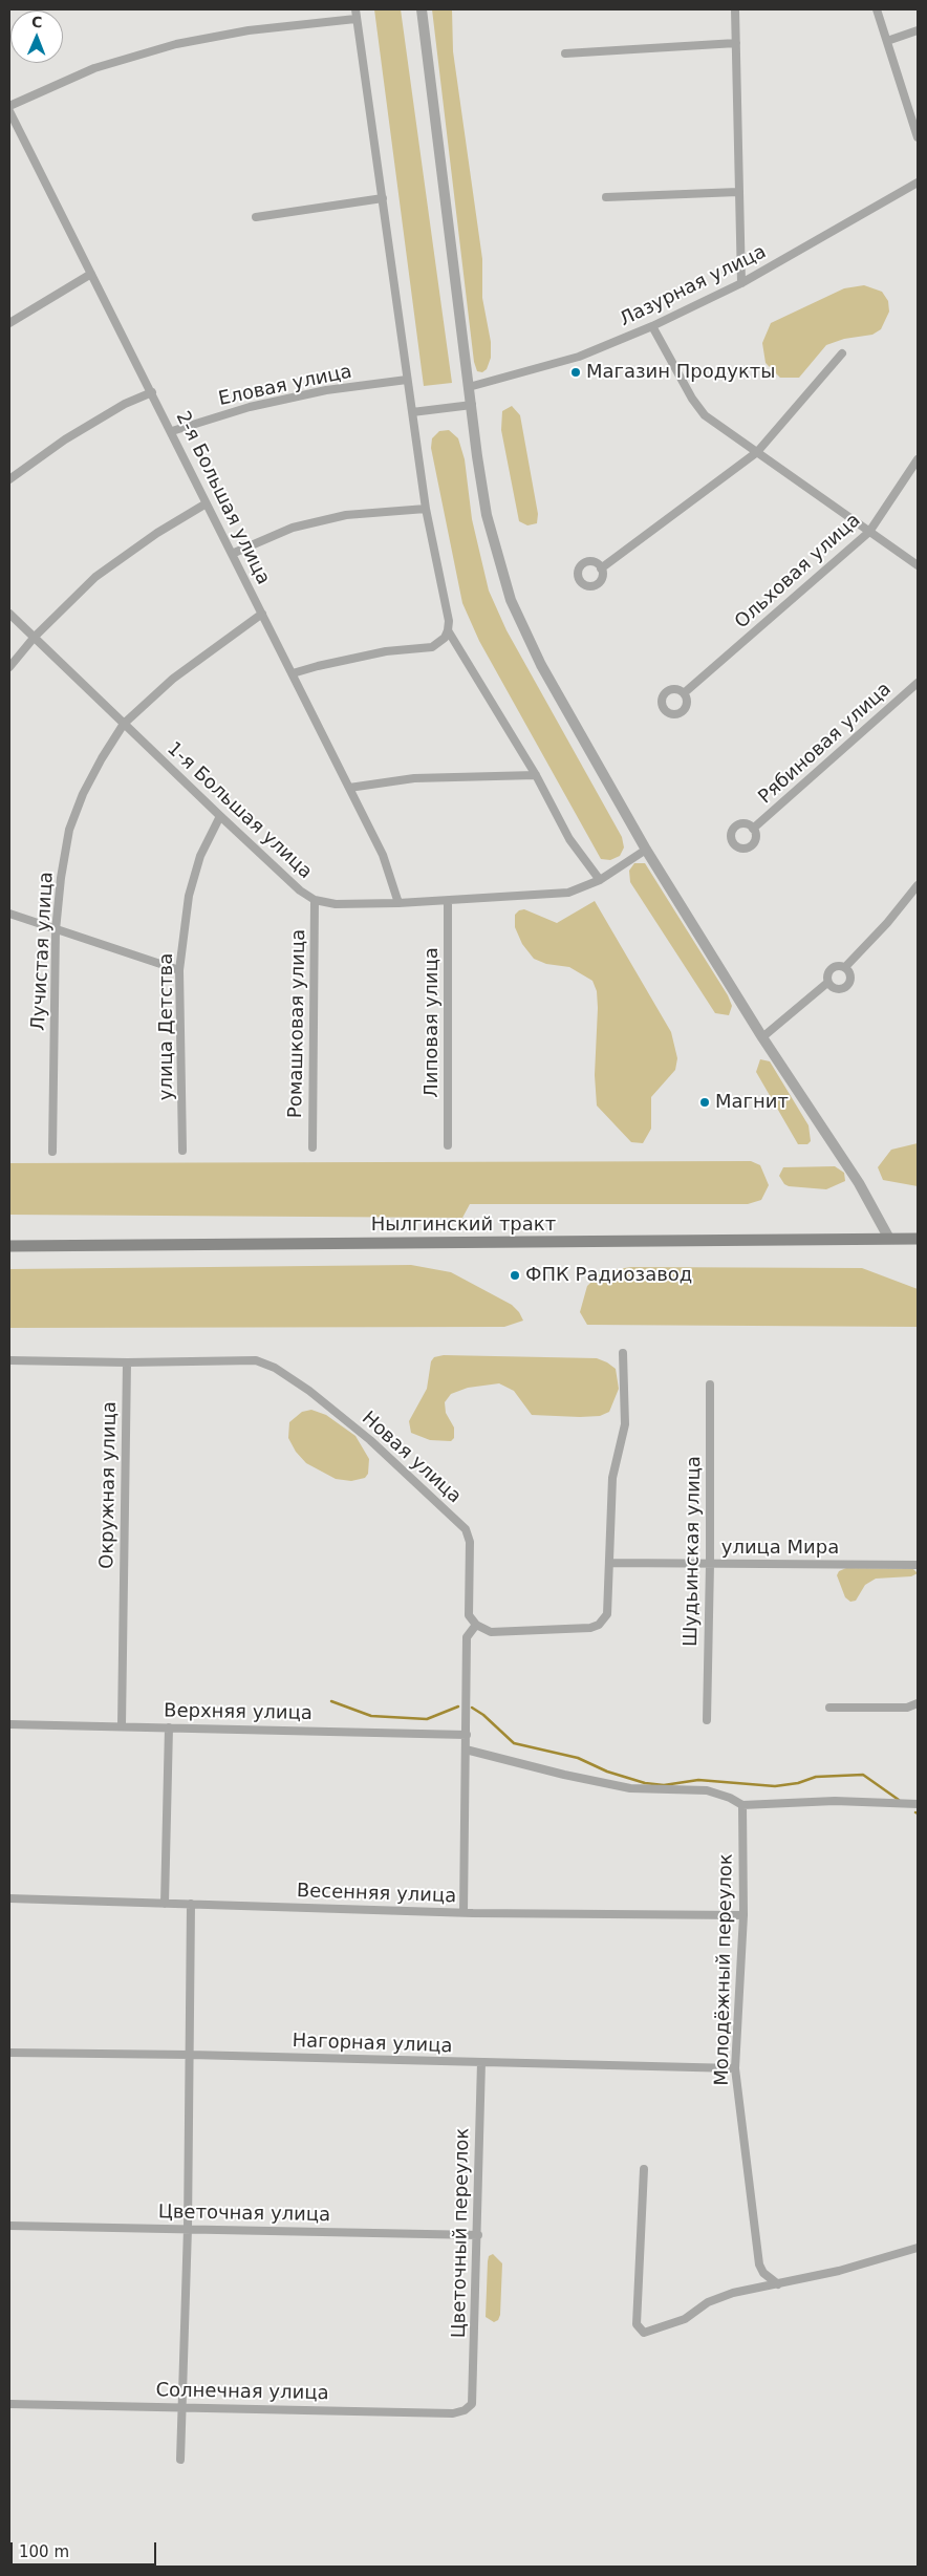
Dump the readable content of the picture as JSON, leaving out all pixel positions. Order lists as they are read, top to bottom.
{
  "streets": {
    "main road": ["Нылгинский тракт"],
    "street": [
      "Лазурная улица",
      "Еловая улица",
      "2-я Большая улица",
      "Ольховая улица",
      "Рябиновая улица",
      "1-я Большая улица",
      "Лучистая улица",
      "Липовая улица",
      "Ромашковая улица",
      "улица Детства",
      "Новая улица",
      "Окружная улица",
      "улица Мира",
      "Шудьинская улица",
      "Верхняя улица",
      "Весенняя улица",
      "Молодёжный переулок",
      "Нагорная улица",
      "Цветочная улица",
      "Цветочный переулок",
      "Солнечная улица"
    ]
  },
  "crossings": [
    ["Еловая улица", "2-я Большая улица"],
    ["2-я Большая улица", "1-я Большая улица"],
    ["2-я Большая улица", "Лучистая улица"],
    ["1-я Большая улица", "Лучистая улица"],
    ["1-я Большая улица", "Липовая улица"],
    ["1-я Большая улица", "Ромашковая улица"],
    ["1-я Большая улица", "улица Детства"],
    ["Новая улица", "Окружная улица"],
    ["Окружная улица", "Верхняя улица"],
    ["улица Мира", "Шудьинская улица"],
    ["Весенняя улица", "Молодёжный переулок"],
    ["Молодёжный переулок", "Нагорная улица"],
    ["Нагорная улица", "Цветочный переулок"],
    ["Цветочная улица", "Цветочный переулок"],
    ["Цветочный переулок", "Солнечная улица"]
  ],
  "places": ["Магазин Продукты", "Магнит", "ФПК Радиозавод"],
  "scale_bar": "100 m",
  "north": "top"
}
